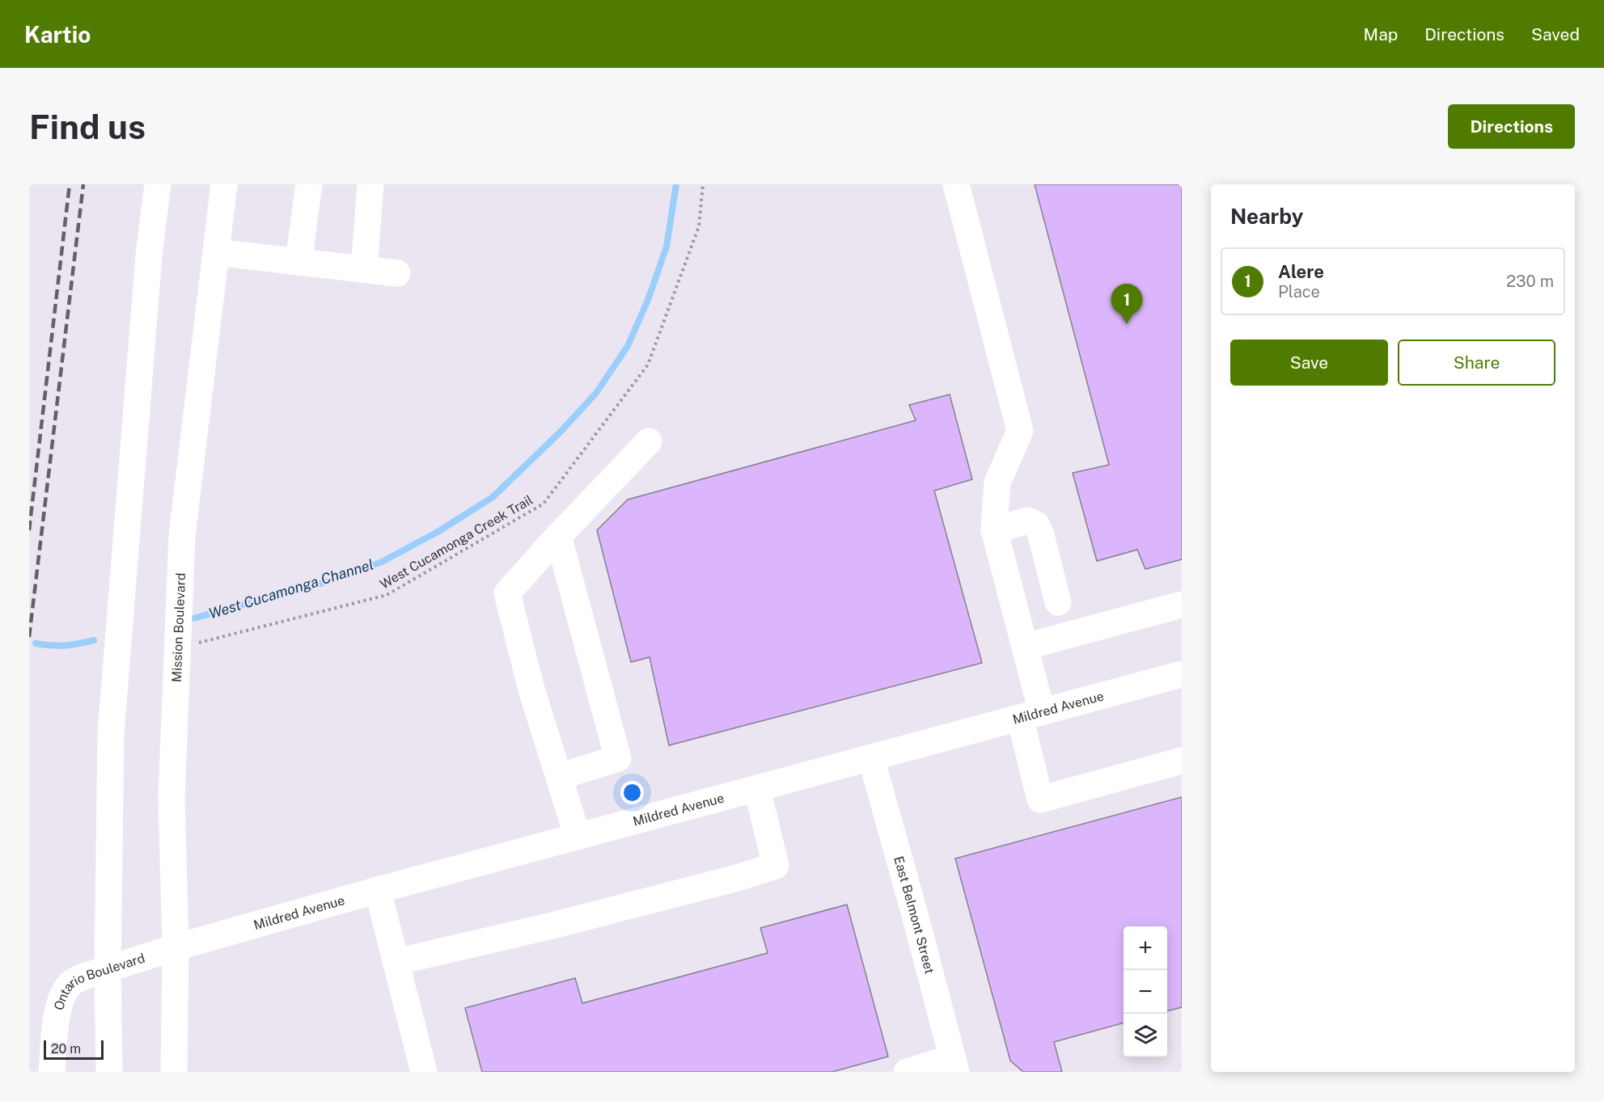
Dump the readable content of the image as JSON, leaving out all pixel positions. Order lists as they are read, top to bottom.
{
  "streets": {
    "main road": [
      "Mission Boulevard",
      "Mildred Avenue",
      "East Belmont Street",
      "Ontario Boulevard"
    ],
    "path": ["West Cucamonga Creek Trail"]
  },
  "crossings": [
    ["Mission Boulevard", "Mildred Avenue"],
    ["Mission Boulevard", "Ontario Boulevard"],
    ["Mildred Avenue", "East Belmont Street"],
    ["Mildred Avenue", "Ontario Boulevard"]
  ],
  "water": ["West Cucamonga Channel"],
  "scale_bar": "20 m",
  "page": {
    "header": "Kartio",
    "nav": ["Map", "Directions", "Saved"],
    "buttons": [
      "Directions",
      ["Save", "Share"]
    ],
    "title": "Find us",
    "heading": "Nearby",
    "list": [
      {
        "mark": "1",
        "name": "Alere",
        "note": "Place",
        "value": "230 m"
      }
    ],
    "pins": "1",
    "map_buttons": ["+", "−"],
    "scale": "20 m"
  }
}
